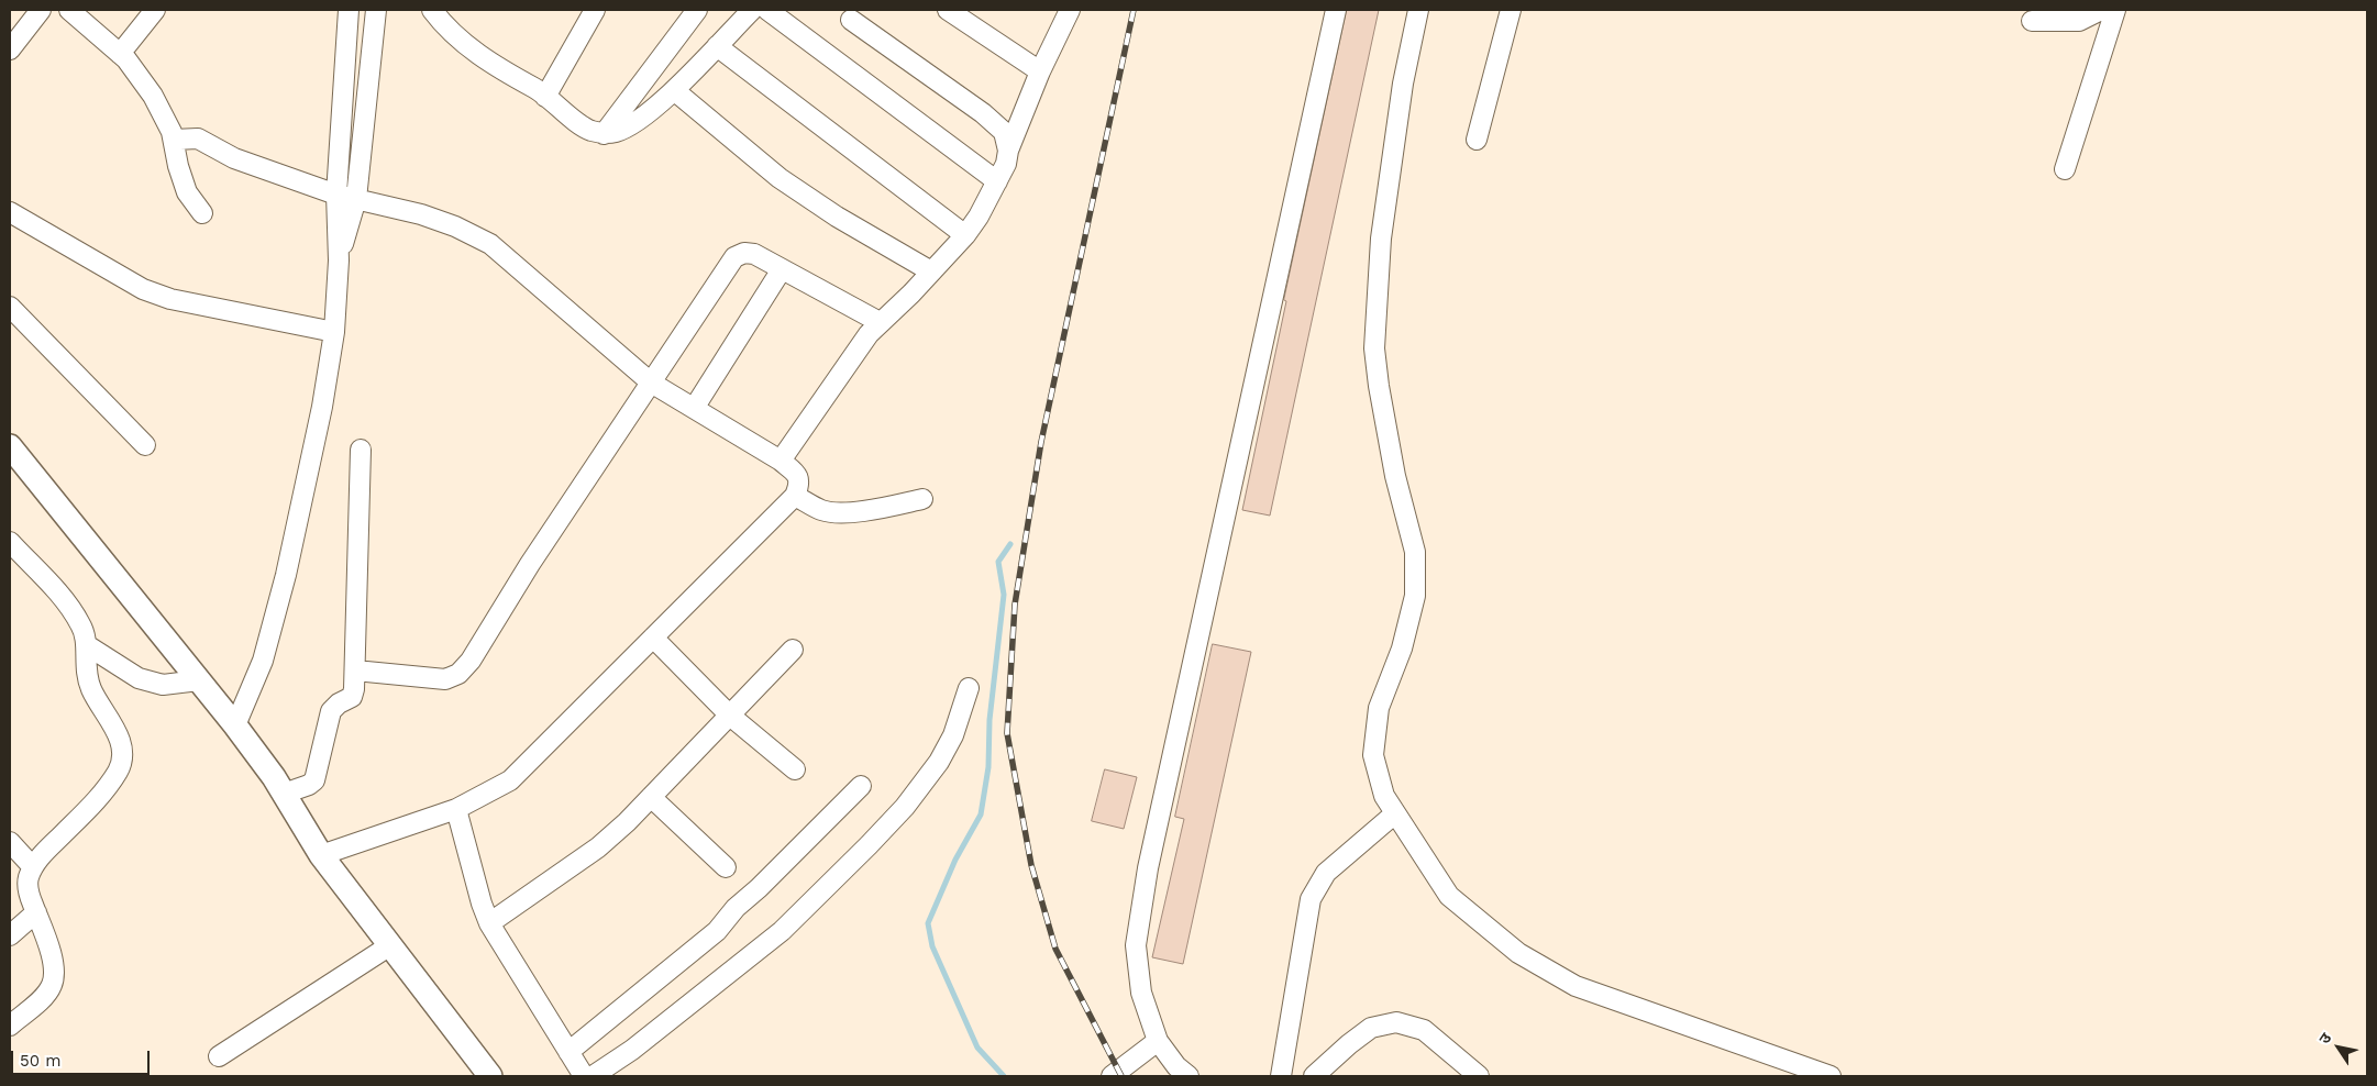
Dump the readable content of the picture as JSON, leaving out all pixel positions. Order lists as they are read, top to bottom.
{
  "scale_bar": "50 m",
  "north": "top left"
}
